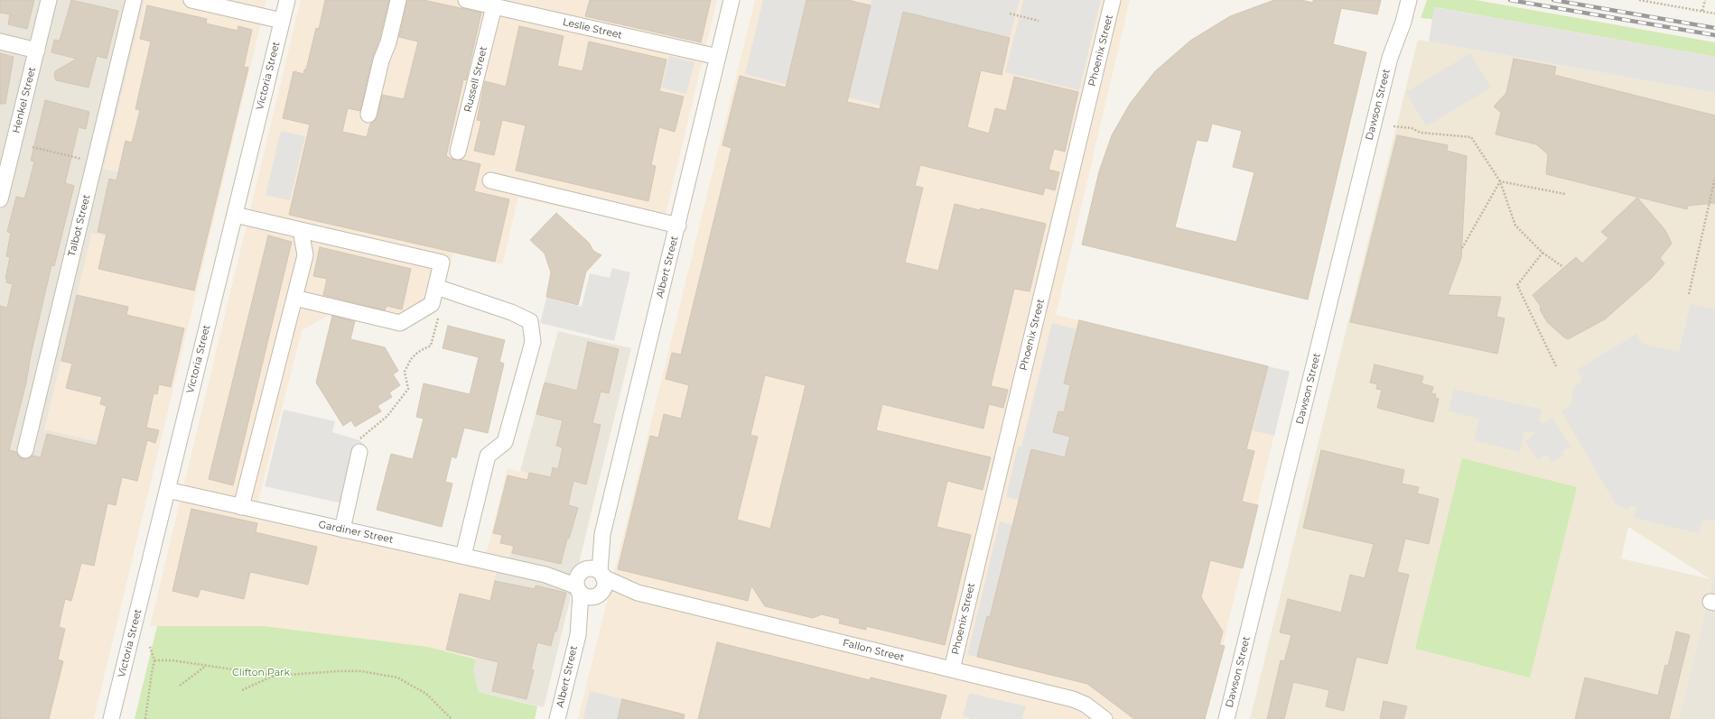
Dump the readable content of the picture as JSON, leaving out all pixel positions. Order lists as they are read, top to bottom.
{
  "streets": {
    "street": [
      "Leslie Street",
      "Phoenix Street",
      "Victoria Street",
      "Russell Street",
      "Henkel Street",
      "Dawson Street",
      "Talbot Street",
      "Albert Street",
      "Gardiner Street",
      "Fallon Street"
    ]
  },
  "crossings": [
    ["Leslie Street", "Russell Street"],
    ["Leslie Street", "Albert Street"],
    ["Phoenix Street", "Fallon Street"],
    ["Victoria Street", "Gardiner Street"],
    ["Albert Street", "Gardiner Street"],
    ["Albert Street", "Fallon Street"],
    ["Gardiner Street", "Fallon Street"]
  ],
  "parks": ["Clifton Park"]
}
